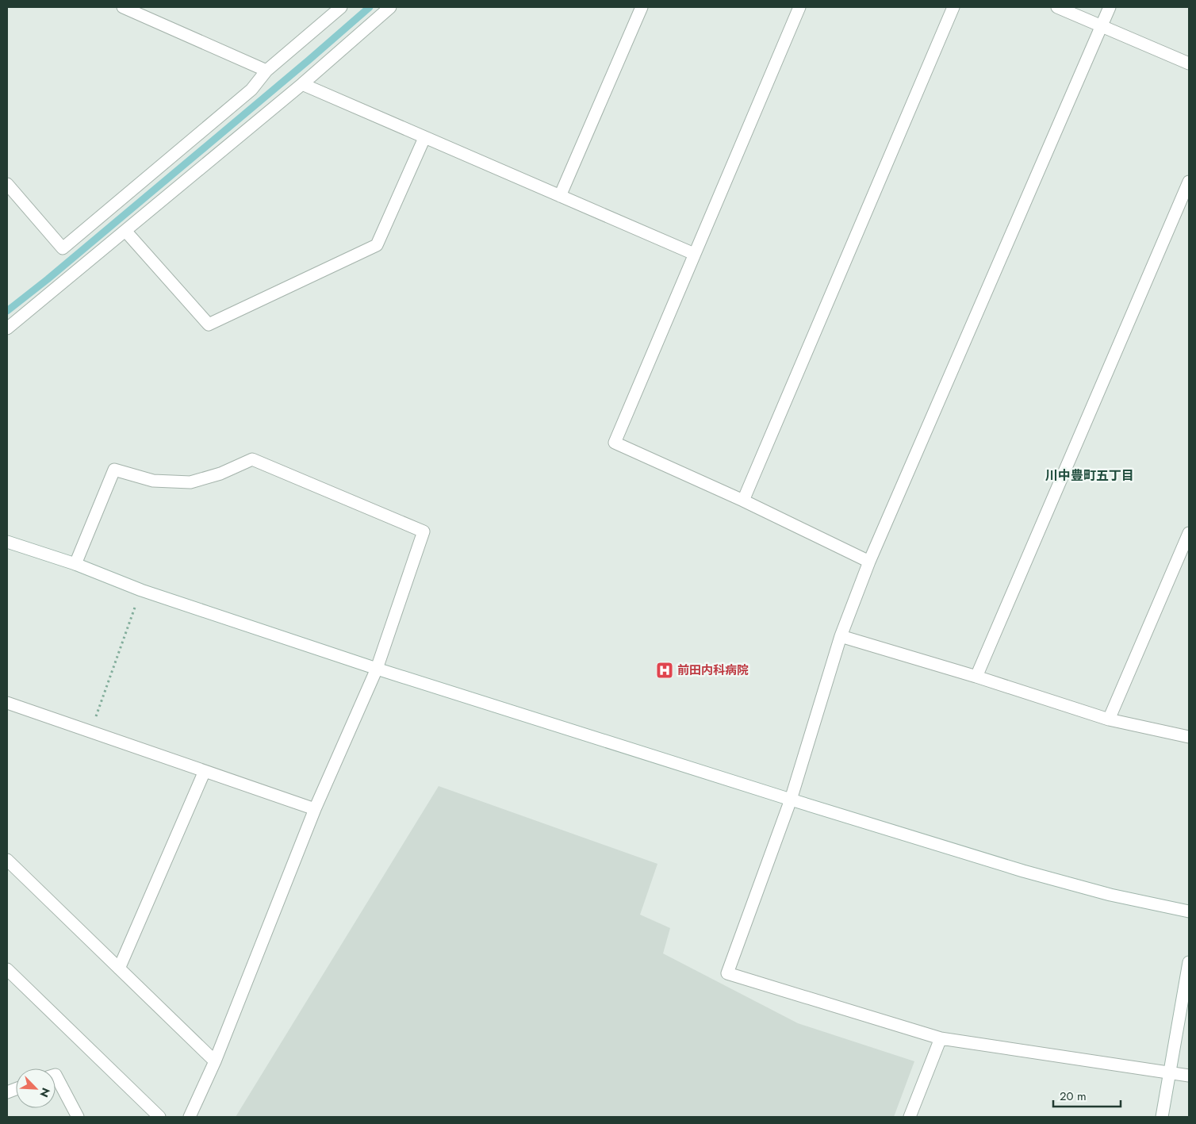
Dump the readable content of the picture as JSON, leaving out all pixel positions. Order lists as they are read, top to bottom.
{
  "districts": ["川中豊町五丁目"],
  "places": {
    "hospital": ["前田内科病院"]
  },
  "scale_bar": "20 m",
  "north": "bottom right"
}
